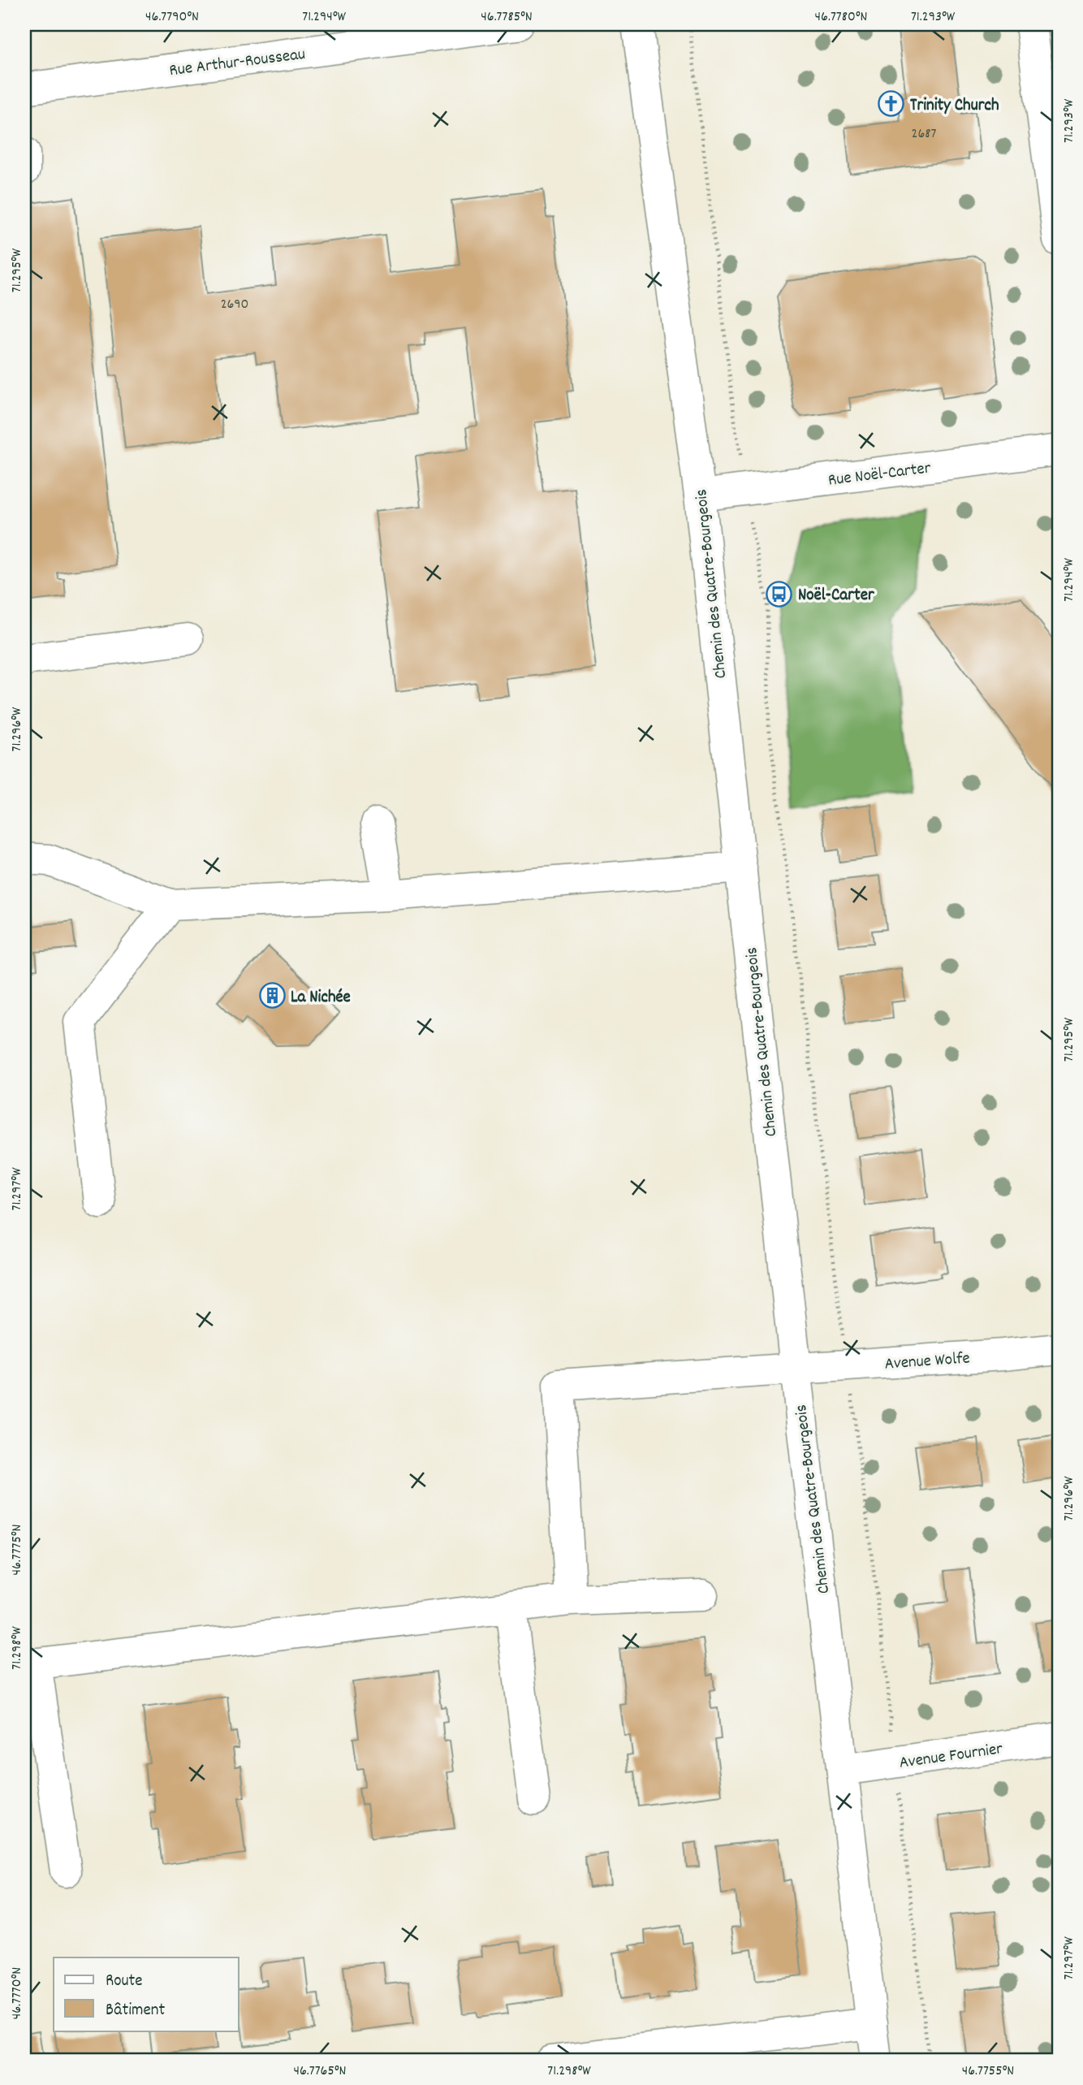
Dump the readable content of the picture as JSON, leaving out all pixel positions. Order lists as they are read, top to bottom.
{
  "streets": {
    "main road": [
      "Rue Arthur-Rousseau",
      "Rue Noël-Carter",
      "Chemin des Quatre-Bourgeois",
      "Avenue Wolfe",
      "Avenue Fournier"
    ]
  },
  "crossings": [
    ["Rue Noël-Carter", "Chemin des Quatre-Bourgeois"],
    ["Chemin des Quatre-Bourgeois", "Avenue Wolfe"],
    ["Chemin des Quatre-Bourgeois", "Avenue Fournier"]
  ],
  "places": {
    "church": ["Trinity Church"],
    "bus stop": ["Noël-Carter"],
    "building": ["La Nichée"]
  },
  "house_numbers": ["2687", "2690"],
  "legend": ["Route", "Bâtiment"],
  "coordinates": [
    "46.7790°N",
    "71.294°W",
    "46.7785°N",
    "46.7780°N",
    "71.293°W",
    "71.295°W",
    "71.296°W",
    "71.297°W",
    "46.7775°N",
    "71.298°W",
    "46.7770°N",
    "46.7765°N",
    "46.7755°N"
  ]
}
